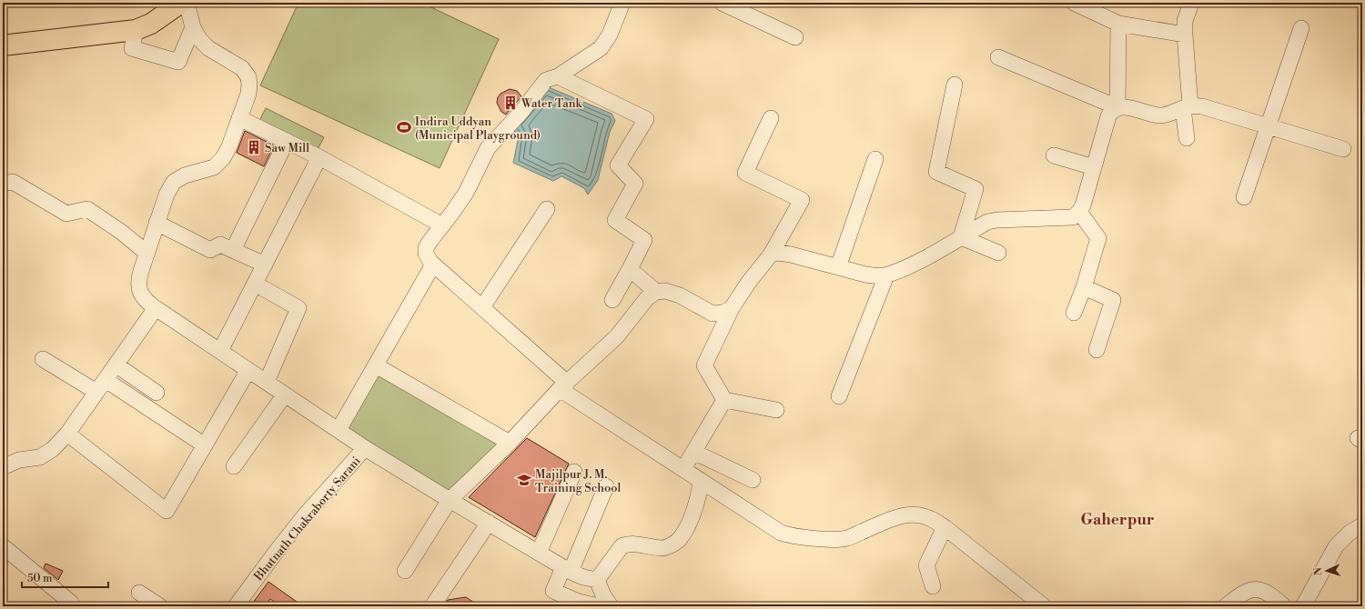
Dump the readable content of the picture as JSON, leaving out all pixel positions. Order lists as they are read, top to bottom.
{
  "streets": {
    "street": ["Bhutnath Chakraborty Sarani"]
  },
  "districts": ["Gaherpur"],
  "places": {
    "building": ["Water Tank", "Saw Mill"],
    "sports": ["Indira Uddyan (Municipal Playground)"],
    "school or university": ["Majilpur J. M. Training School"]
  },
  "scale_bar": "50 m",
  "north": "left"
}
